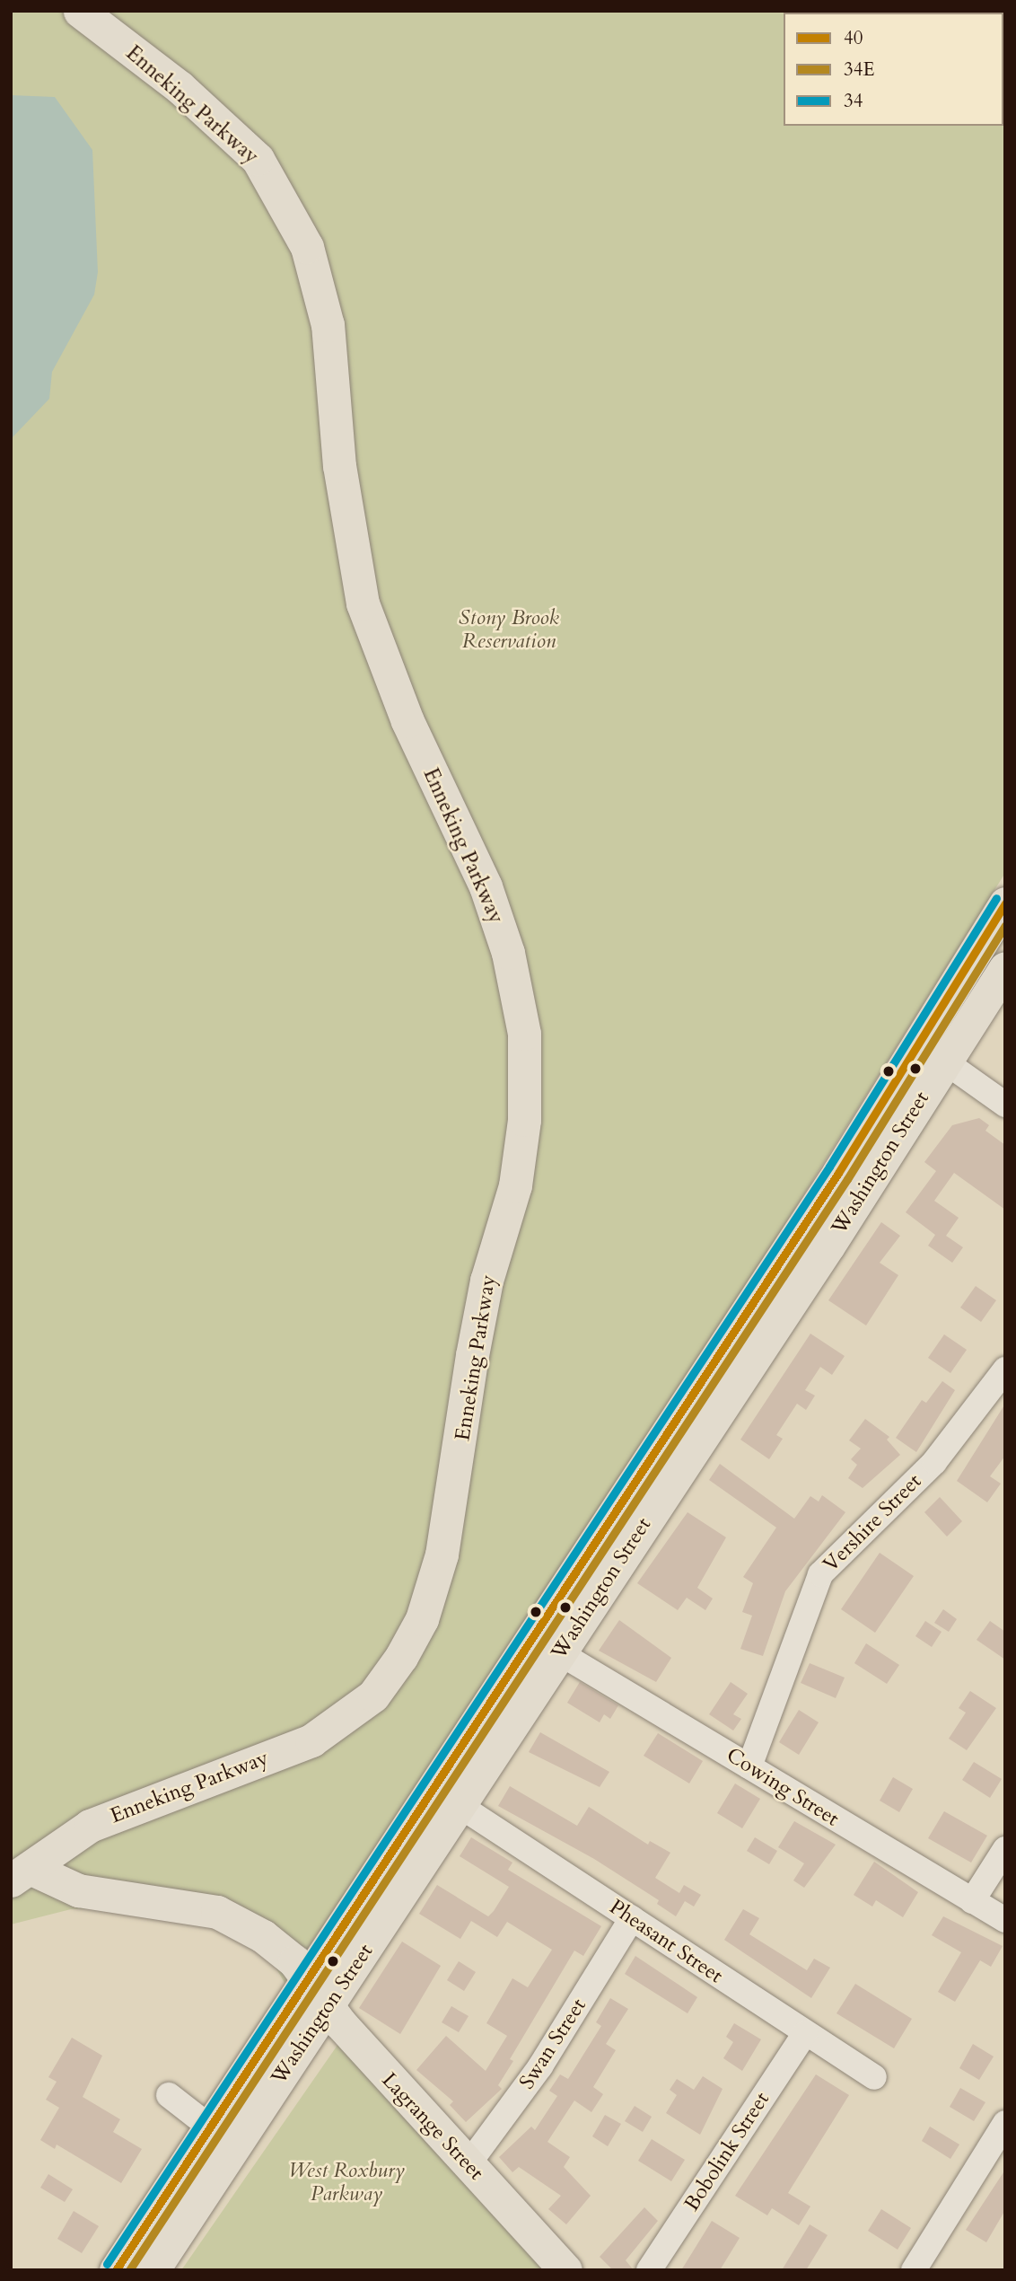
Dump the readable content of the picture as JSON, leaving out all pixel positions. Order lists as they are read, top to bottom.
{
  "streets": {
    "main road": ["Enneking Parkway", "Washington Street", "Lagrange Street"],
    "street": [
      "Vershire Street",
      "Cowing Street",
      "Pheasant Street",
      "Swan Street",
      "Bobolink Street"
    ]
  },
  "crossings": [
    ["Enneking Parkway", "Lagrange Street"],
    ["Washington Street", "Cowing Street"],
    ["Washington Street", "Pheasant Street"],
    ["Washington Street", "Lagrange Street"],
    ["Vershire Street", "Cowing Street"],
    ["Pheasant Street", "Swan Street"],
    ["Pheasant Street", "Bobolink Street"],
    ["Swan Street", "Lagrange Street"]
  ],
  "parks": ["Stony Brook Reservation", "West Roxbury Parkway"],
  "lines": ["transit line 34", "transit line 40", "transit line 34E"],
  "legend": ["40", "34E", "34"]
}
